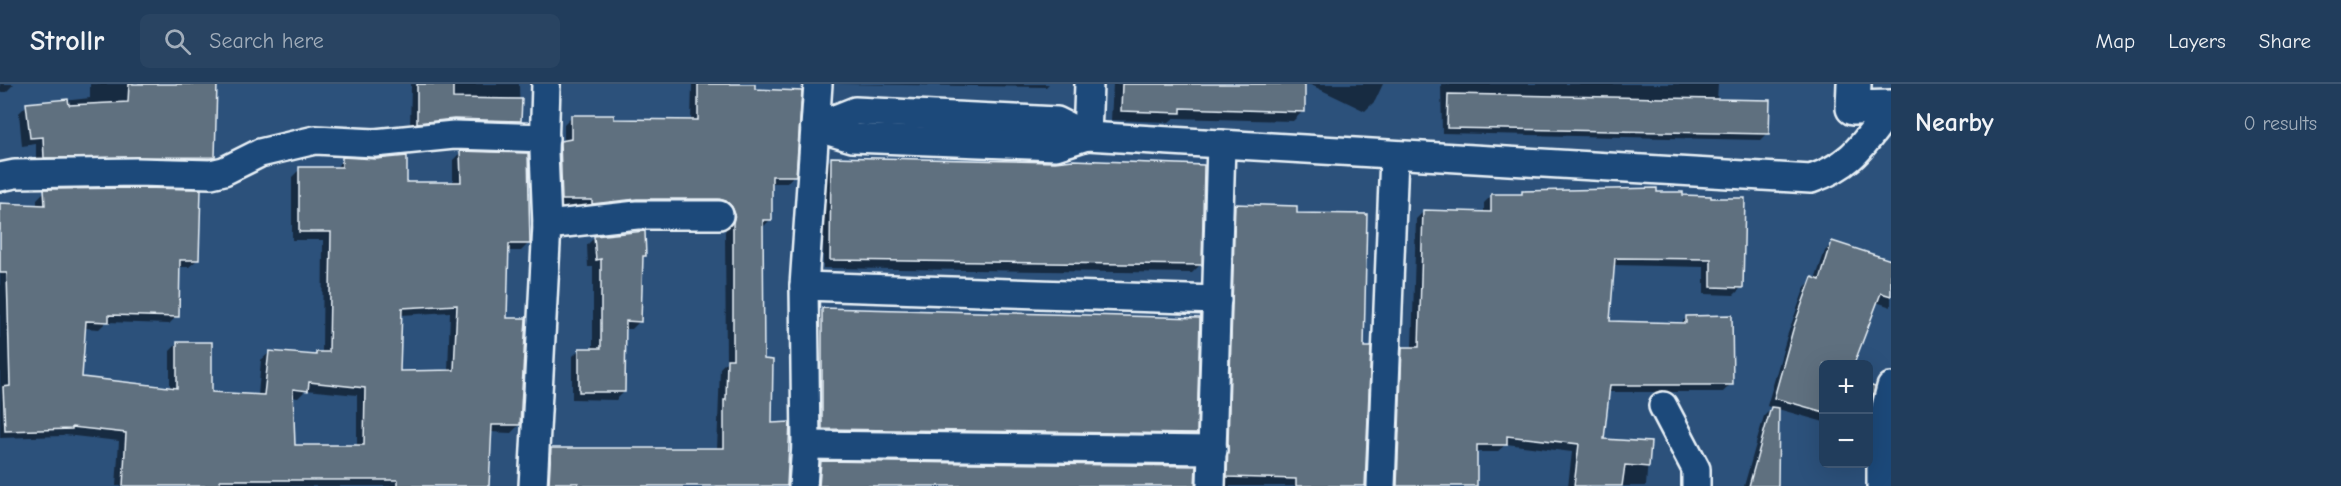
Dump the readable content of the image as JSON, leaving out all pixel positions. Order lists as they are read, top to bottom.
{
  "page": {
    "header": "Strollr",
    "search": "Search here",
    "nav": ["Map", "Layers", "Share"],
    "heading": ["Nearby", "0 results"],
    "map_buttons": ["+", "−"]
  }
}
